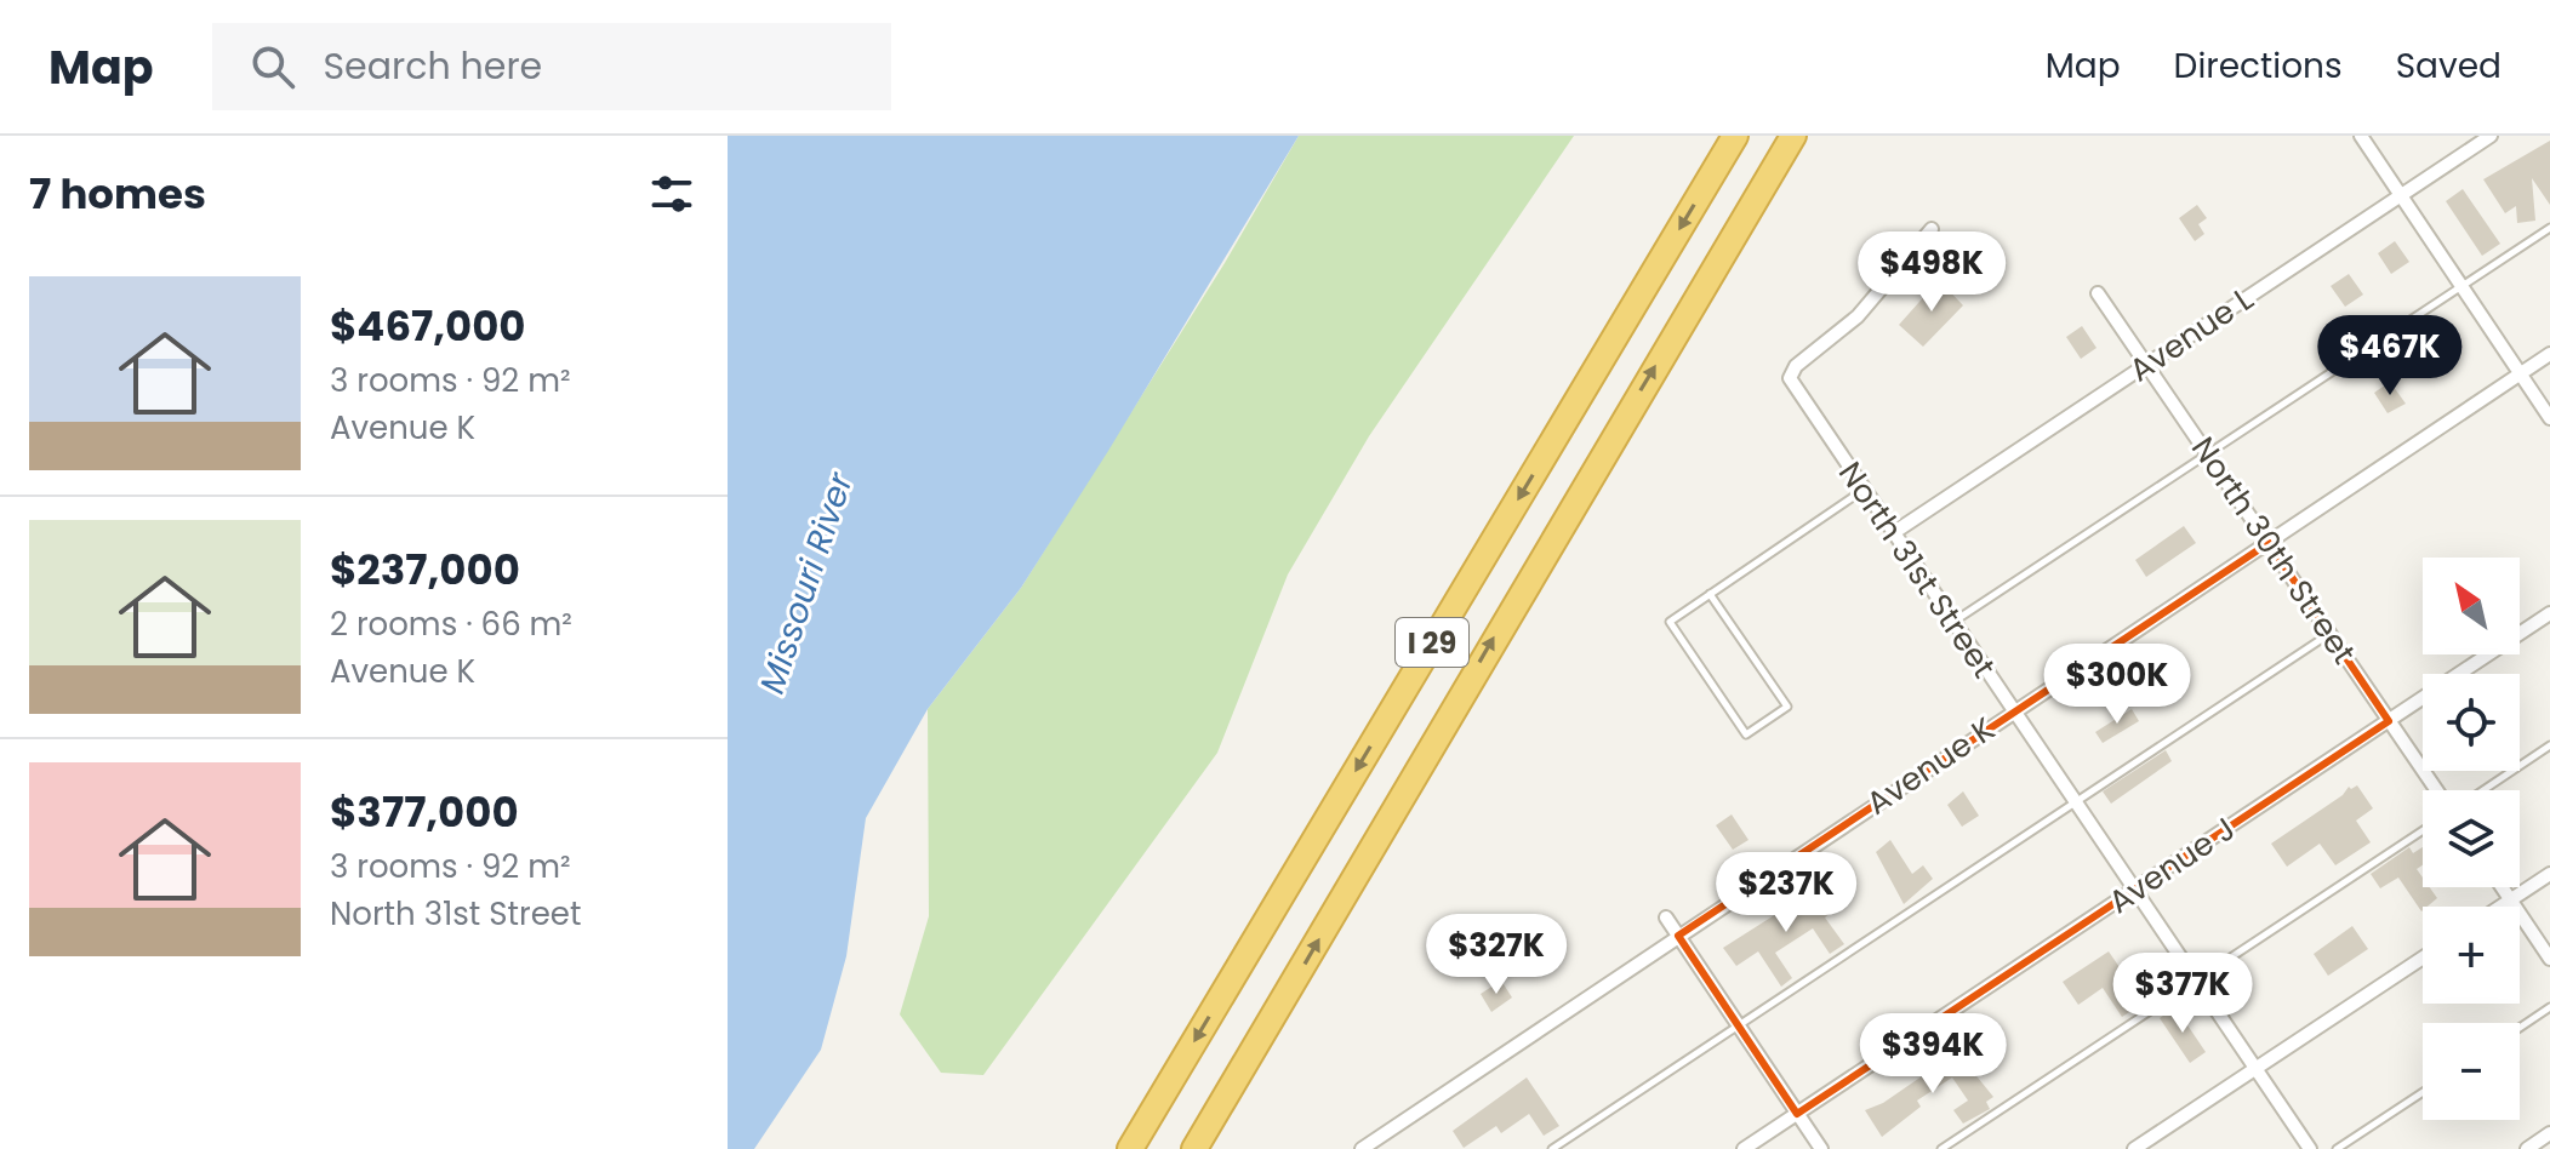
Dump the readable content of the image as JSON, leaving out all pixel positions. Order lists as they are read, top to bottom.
{
  "streets": {
    "highway": ["I 29"],
    "street": [
      "Avenue L",
      "North 30th Street",
      "North 31st Street",
      "Avenue K",
      "Avenue J"
    ]
  },
  "crossings": [
    ["Avenue L", "North 30th Street"],
    ["Avenue L", "North 31st Street"],
    ["North 30th Street", "Avenue K"],
    ["North 30th Street", "Avenue J"],
    ["North 31st Street", "Avenue K"],
    ["North 31st Street", "Avenue J"]
  ],
  "water": ["Missouri River"],
  "north": "top left",
  "page": {
    "header": "Map",
    "search": "Search here",
    "nav": ["Map", "Directions", "Saved"],
    "heading": "7 homes",
    "price": [
      "$498K",
      "$467K",
      "$300K",
      "$237K",
      "$327K",
      "$377K",
      "$394K"
    ],
    "list": [
      {
        "name": "$467,000",
        "note": "3 rooms · 92 m² · Avenue K"
      },
      {
        "name": "$237,000",
        "note": "2 rooms · 66 m² · Avenue K"
      },
      {
        "name": "$377,000",
        "note": "3 rooms · 92 m² · North 31st Street"
      }
    ],
    "map_buttons": ["+", "−"]
  }
}
